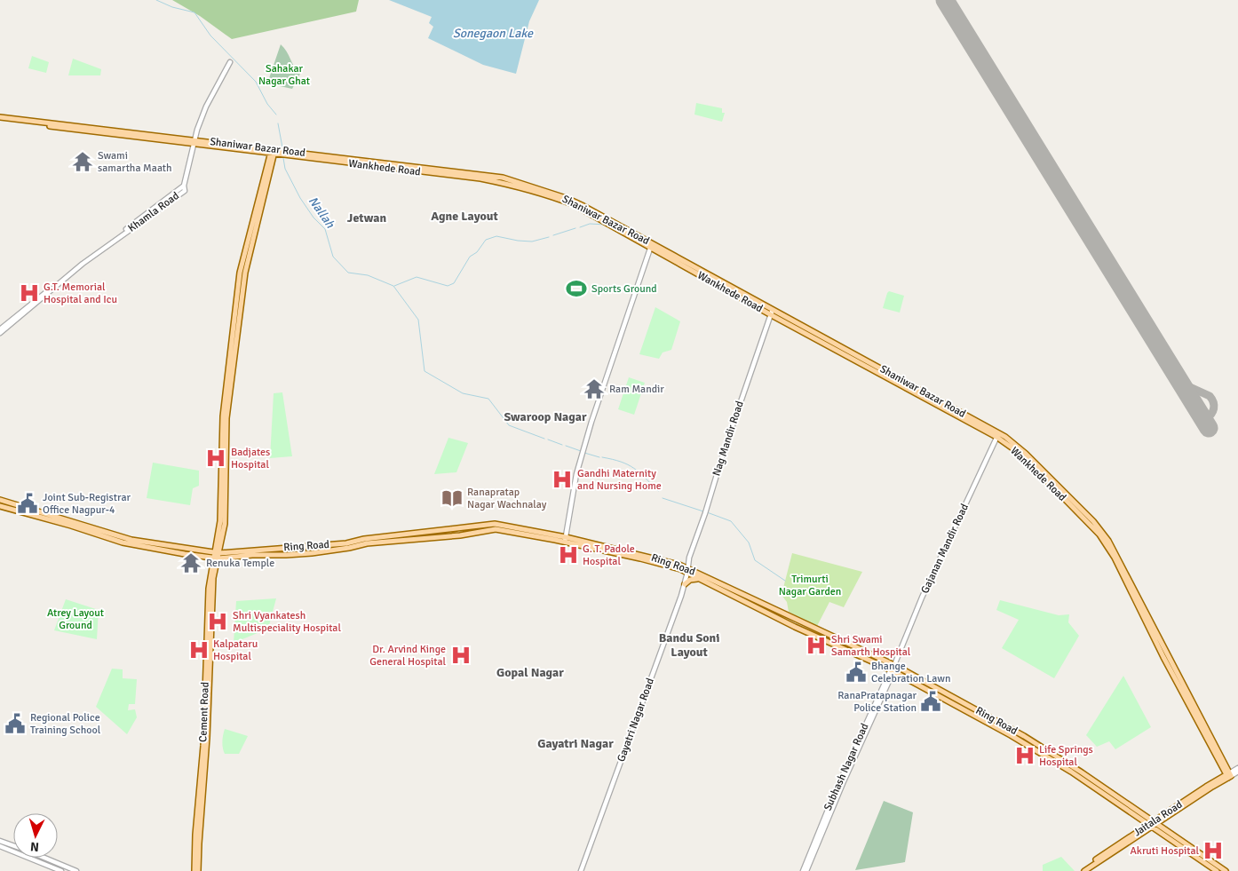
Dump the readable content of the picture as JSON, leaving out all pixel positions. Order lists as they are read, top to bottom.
{
  "streets": {
    "main road": [
      "Shaniwar Bazar Road",
      "Wankhede Road",
      "Ring Road",
      "Cement Road",
      "Jaitala Road"
    ],
    "street": [
      "Khamla Road",
      "Nag Mandir Road",
      "Gajanan Mandir Road",
      "Gayatri Nagar Road",
      "Subhash Nagar Road"
    ]
  },
  "crossings": [
    ["Shaniwar Bazar Road", "Wankhede Road"],
    ["Shaniwar Bazar Road", "Nag Mandir Road"],
    ["Wankhede Road", "Nag Mandir Road"],
    ["Wankhede Road", "Gajanan Mandir Road"],
    ["Wankhede Road", "Jaitala Road"],
    ["Nag Mandir Road", "Ring Road"],
    ["Nag Mandir Road", "Gayatri Nagar Road"],
    ["Ring Road", "Gajanan Mandir Road"],
    ["Ring Road", "Cement Road"],
    ["Ring Road", "Gayatri Nagar Road"],
    ["Gajanan Mandir Road", "Subhash Nagar Road"]
  ],
  "districts": [
    "Agne Layout",
    "Jetwan",
    "Swaroop Nagar",
    "Bandu Soni Layout",
    "Gopal Nagar",
    "Gayatri Nagar"
  ],
  "water": ["Sonegaon Lake", "Nallah"],
  "parks": ["Sahakar Nagar Ghat", "Trimurti Nagar Garden", "Atrey Layout Ground"],
  "places": {
    "temple": ["Swami samartha Maath", "Ram Mandir", "Renuka Temple"],
    "sports": ["Sports Ground"],
    "hospital": [
      "G.T. Memorial Hospital and Icu",
      "Badjates Hospital",
      "Gandhi Maternity and Nursing Home",
      "G. T. Padole Hospital",
      "Shri Vyankatesh Multispeciality Hospital",
      "Shri Swami Samarth Hospital",
      "Kalpataru Hospital",
      "Dr. Arvind Kinge General Hospital",
      "Life Springs Hospital",
      "Akruti Hospital"
    ],
    "library": ["Ranapratap Nagar Wachnalay"],
    "public building": [
      "Joint Sub-Registrar Office Nagpur-4",
      "Bhange Celebration Lawn",
      "RanaPratapnagar Police Station",
      "Regional Police Training School"
    ]
  },
  "north": "bottom"
}
